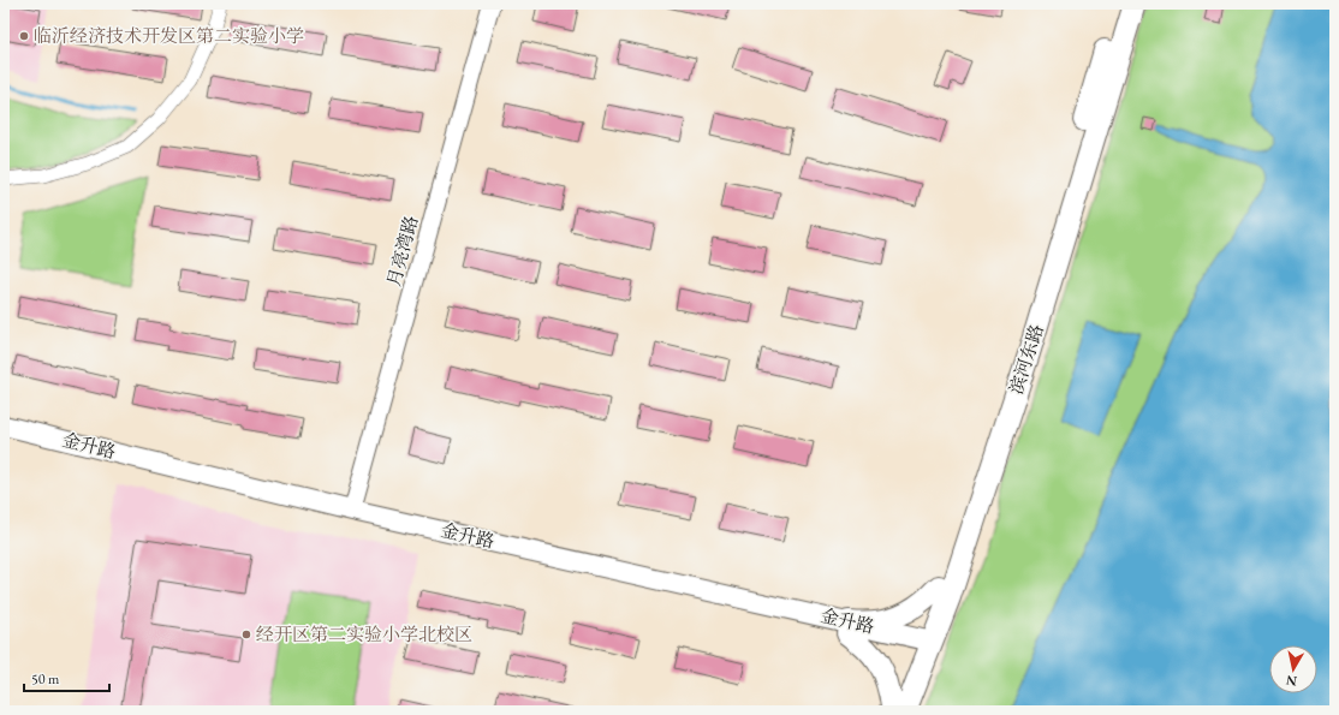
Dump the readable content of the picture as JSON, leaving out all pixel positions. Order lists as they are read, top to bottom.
{
  "streets": {
    "main road": ["滨河东路", "金升路"],
    "street": ["月亮湾路"]
  },
  "crossings": [
    ["月亮湾路", "金升路"],
    ["滨河东路", "金升路"]
  ],
  "places": ["临沂经济技术开发区第二实验小学", "经开区第二实验小学北校区"],
  "scale_bar": "50 m",
  "north": "bottom"
}
